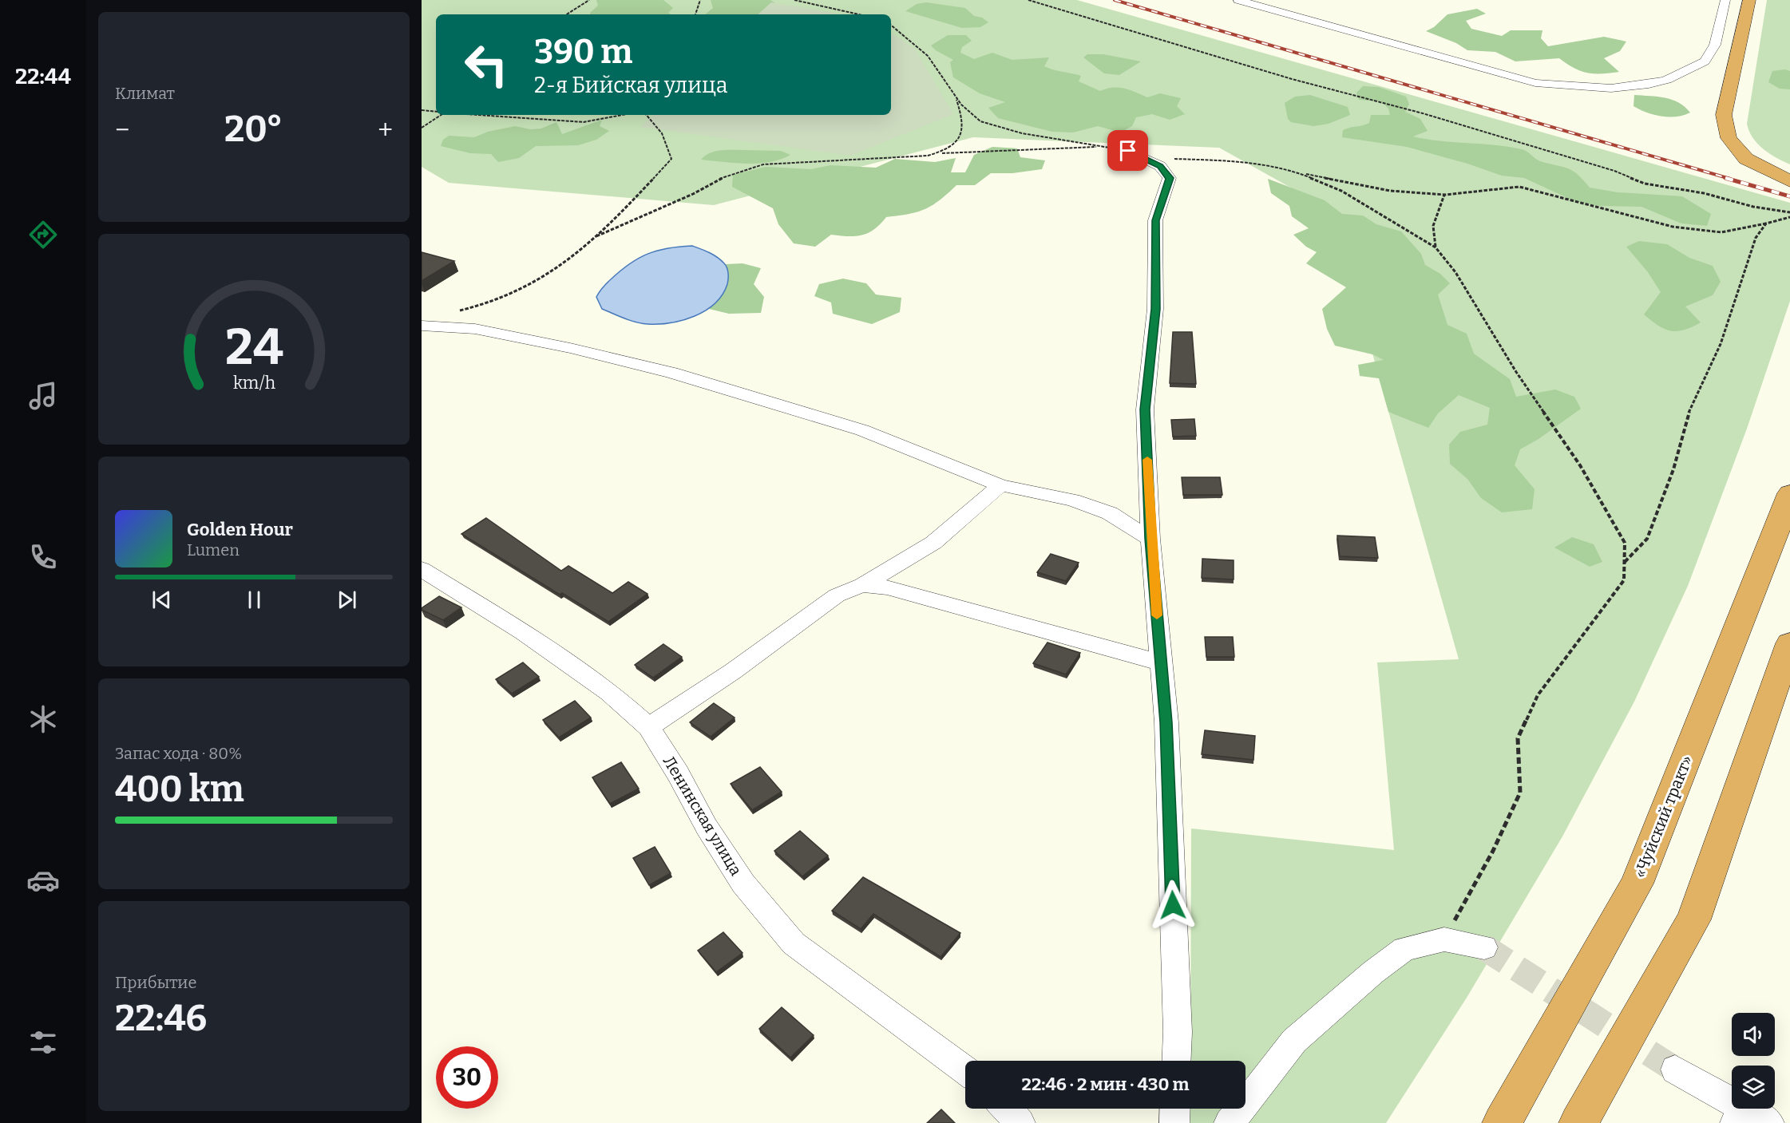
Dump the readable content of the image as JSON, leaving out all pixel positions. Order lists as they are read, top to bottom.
{
  "streets": {
    "highway": ["«Чуйский тракт»"],
    "street": ["Ленинская улица"]
  },
  "page": {
    "tabs": "22:44",
    "tile": [
      "Климат",
      ["Запас хода · 80%", "400 km"],
      ["Прибытие", "22:46"]
    ],
    "turn": ["390 m", "2-я Бийская улица"],
    "heat": ["−", "20°", "+"],
    "song": ["Golden Hour", "Lumen"],
    "limit": "30",
    "trip": "22:46 · 2 мин · 430 m",
    "gauge": ["24", "km/h"]
  }
}
